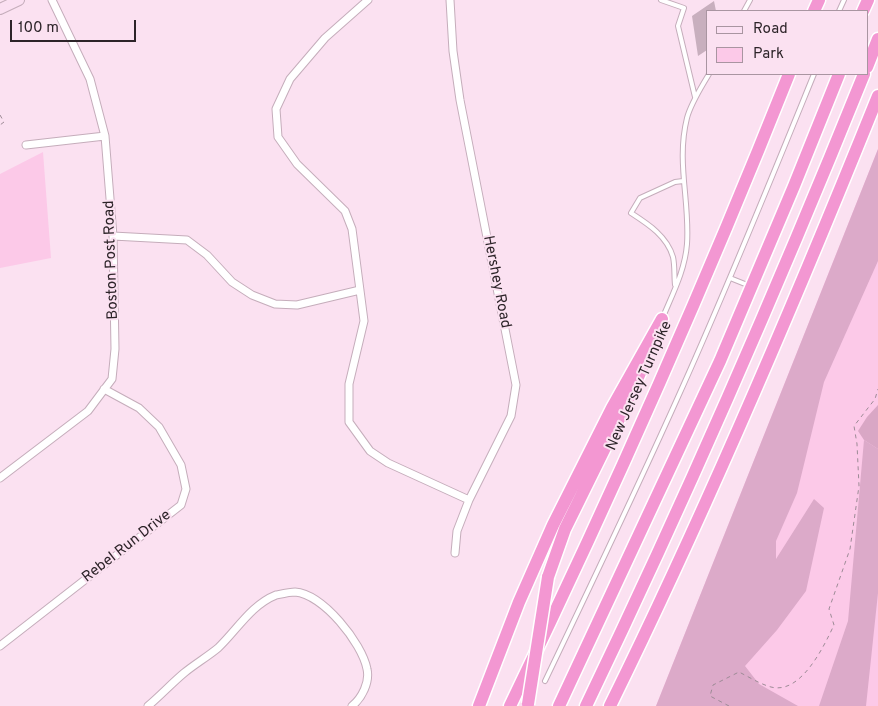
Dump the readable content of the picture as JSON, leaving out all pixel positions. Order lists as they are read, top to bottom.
{
  "streets": {
    "highway": ["New Jersey Turnpike"],
    "street": ["Boston Post Road", "Hershey Road", "Rebel Run Drive"]
  },
  "crossings": [
    ["Boston Post Road", "Rebel Run Drive"]
  ],
  "legend": ["Road", "Park"],
  "scale_bar": "100 m"
}
